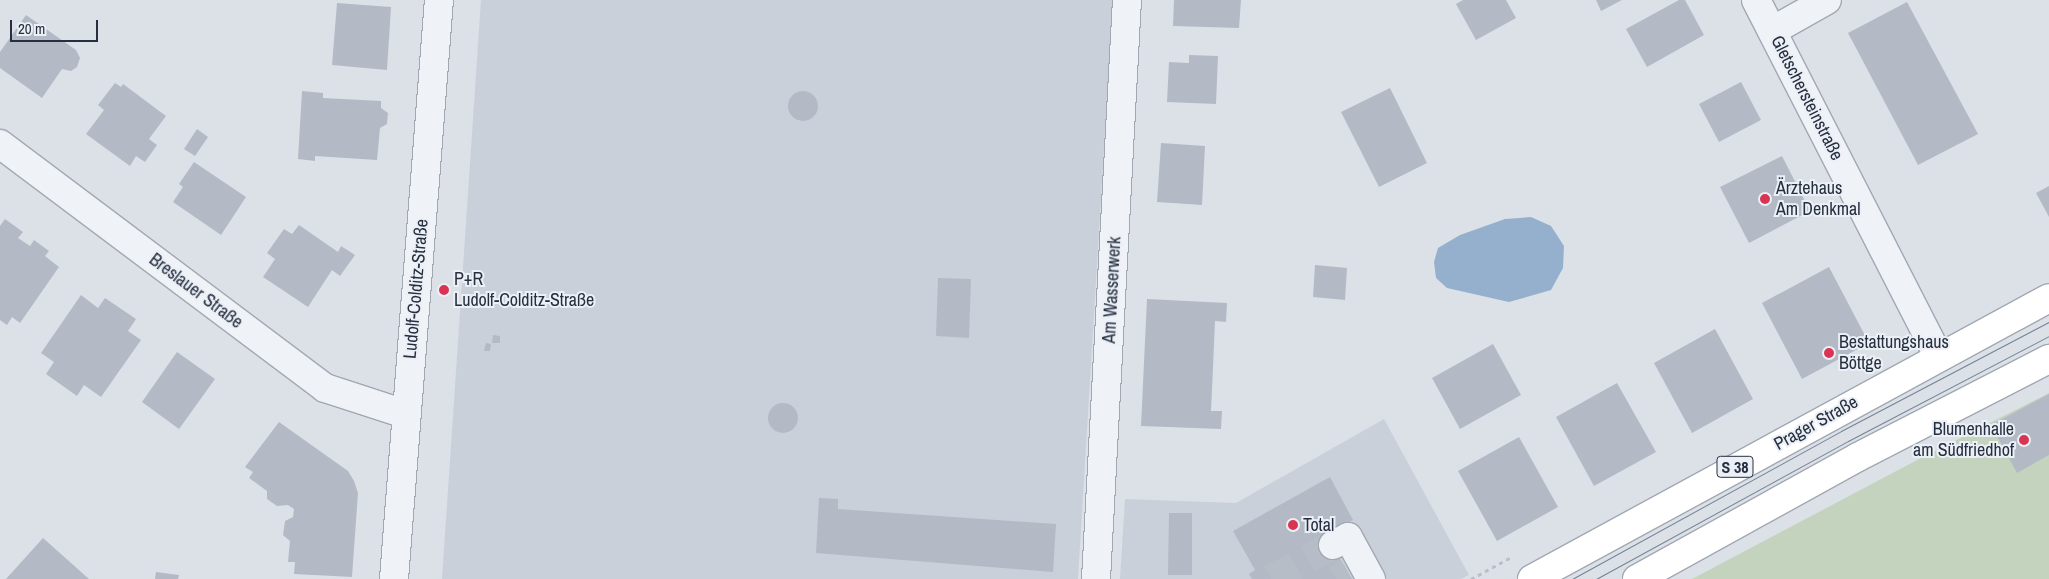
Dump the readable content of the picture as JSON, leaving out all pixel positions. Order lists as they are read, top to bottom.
{
  "streets": {
    "main road": ["Prager Straße", "S 38"],
    "street": [
      "Gletschersteinstraße",
      "Ludolf-Colditz-Straße",
      "Am Wasserwerk",
      "Breslauer Straße"
    ]
  },
  "crossings": [
    ["Gletschersteinstraße", "Prager Straße"],
    ["Ludolf-Colditz-Straße", "Breslauer Straße"]
  ],
  "places": [
    "Ärztehaus Am Denkmal",
    "P+R Ludolf-Colditz-Straße",
    "Bestattungshaus Böttge",
    "Blumenhalle am Südfriedhof",
    "Total"
  ],
  "scale_bar": "20 m"
}
